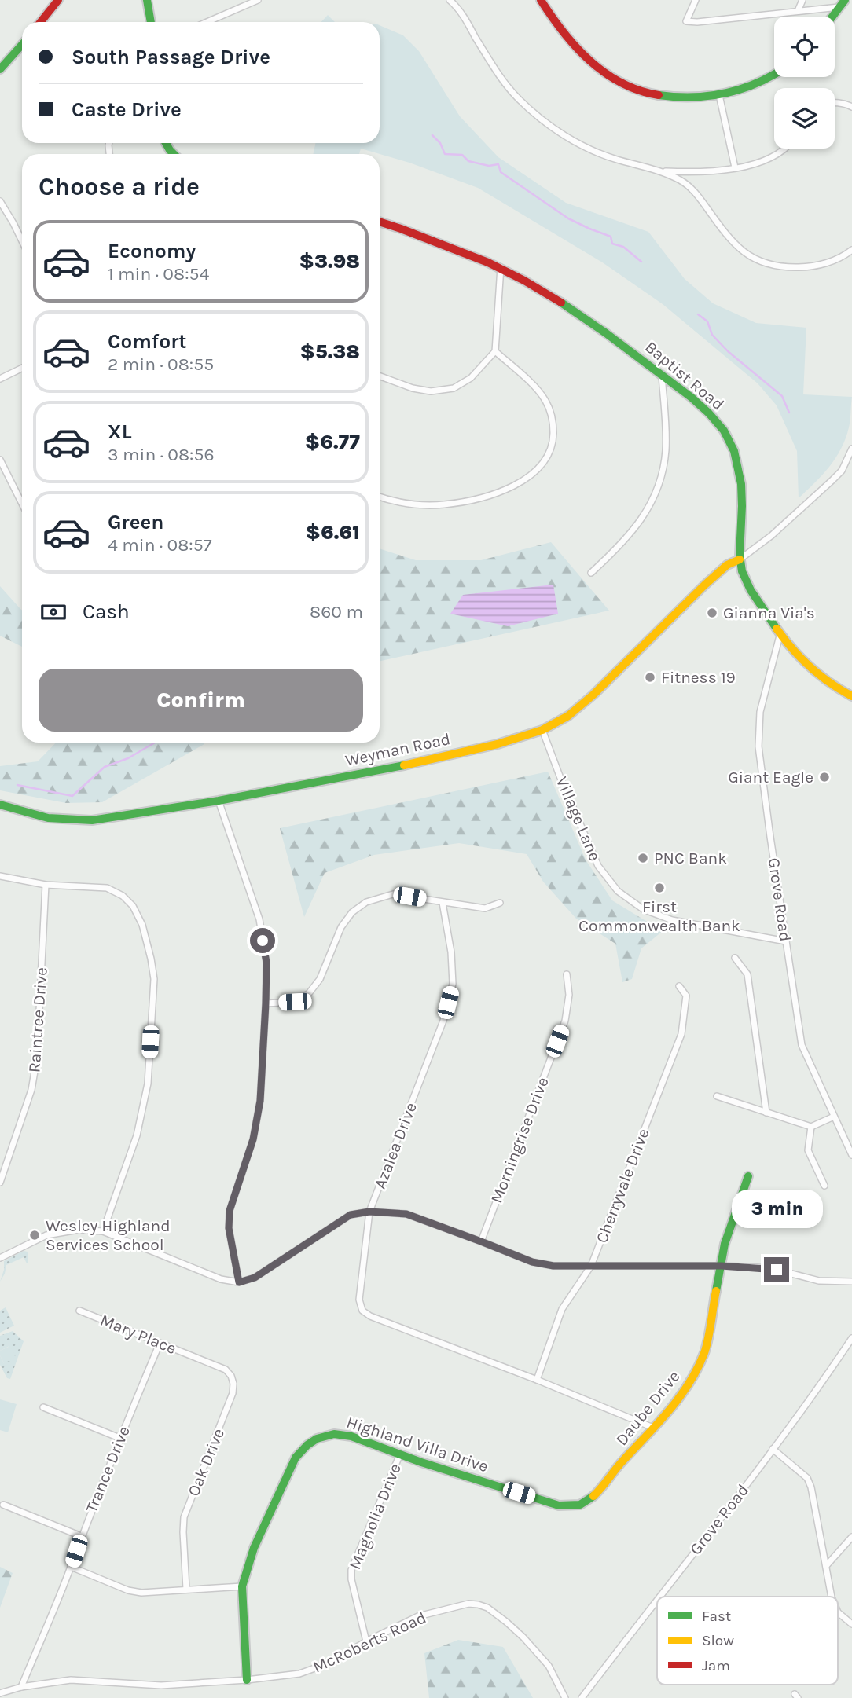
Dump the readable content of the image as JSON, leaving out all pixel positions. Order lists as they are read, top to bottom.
{
  "streets": {
    "street": [
      "Baptist Road",
      "Weyman Road",
      "Village Lane",
      "Grove Road",
      "Raintree Drive",
      "Morningrise Drive",
      "Azalea Drive",
      "Cherryvale Drive",
      "Mary Place",
      "Daube Drive",
      "Highland Villa Drive",
      "Oak Drive",
      "Trance Drive",
      "Magnolia Drive",
      "McRoberts Road"
    ]
  },
  "crossings": [
    ["Baptist Road", "Weyman Road"],
    ["Baptist Road", "Grove Road"],
    ["Weyman Road", "Village Lane"],
    ["Village Lane", "Grove Road"],
    ["Azalea Drive", "Cherryvale Drive"],
    ["Azalea Drive", "Daube Drive"],
    ["Mary Place", "Oak Drive"],
    ["Mary Place", "Trance Drive"],
    ["Daube Drive", "Highland Villa Drive"],
    ["Highland Villa Drive", "Magnolia Drive"],
    ["Highland Villa Drive", "McRoberts Road"],
    ["Trance Drive", "McRoberts Road"],
    ["Magnolia Drive", "McRoberts Road"]
  ],
  "places": [
    "Gianna Via's",
    "Fitness 19",
    "Giant Eagle",
    "PNC Bank",
    "First Commonwealth Bank",
    "Wesley Highland Services School"
  ],
  "legend": ["Fast", "Slow", "Jam"],
  "page": {
    "banner": ["South Passage Drive", "Caste Drive"],
    "heading": "Choose a ride",
    "list": [
      {
        "name": "Economy",
        "note": "1 min · 08:54",
        "value": "$3.98"
      },
      {
        "name": "Comfort",
        "note": "2 min · 08:55",
        "value": "$5.38"
      },
      {
        "name": "XL",
        "note": "3 min · 08:56",
        "value": "$6.77"
      },
      {
        "name": "Green",
        "note": "4 min · 08:57",
        "value": "$6.61"
      }
    ],
    "pay": ["Cash", "860 m"],
    "buttons": "Confirm",
    "bubble": "3 min"
  }
}
